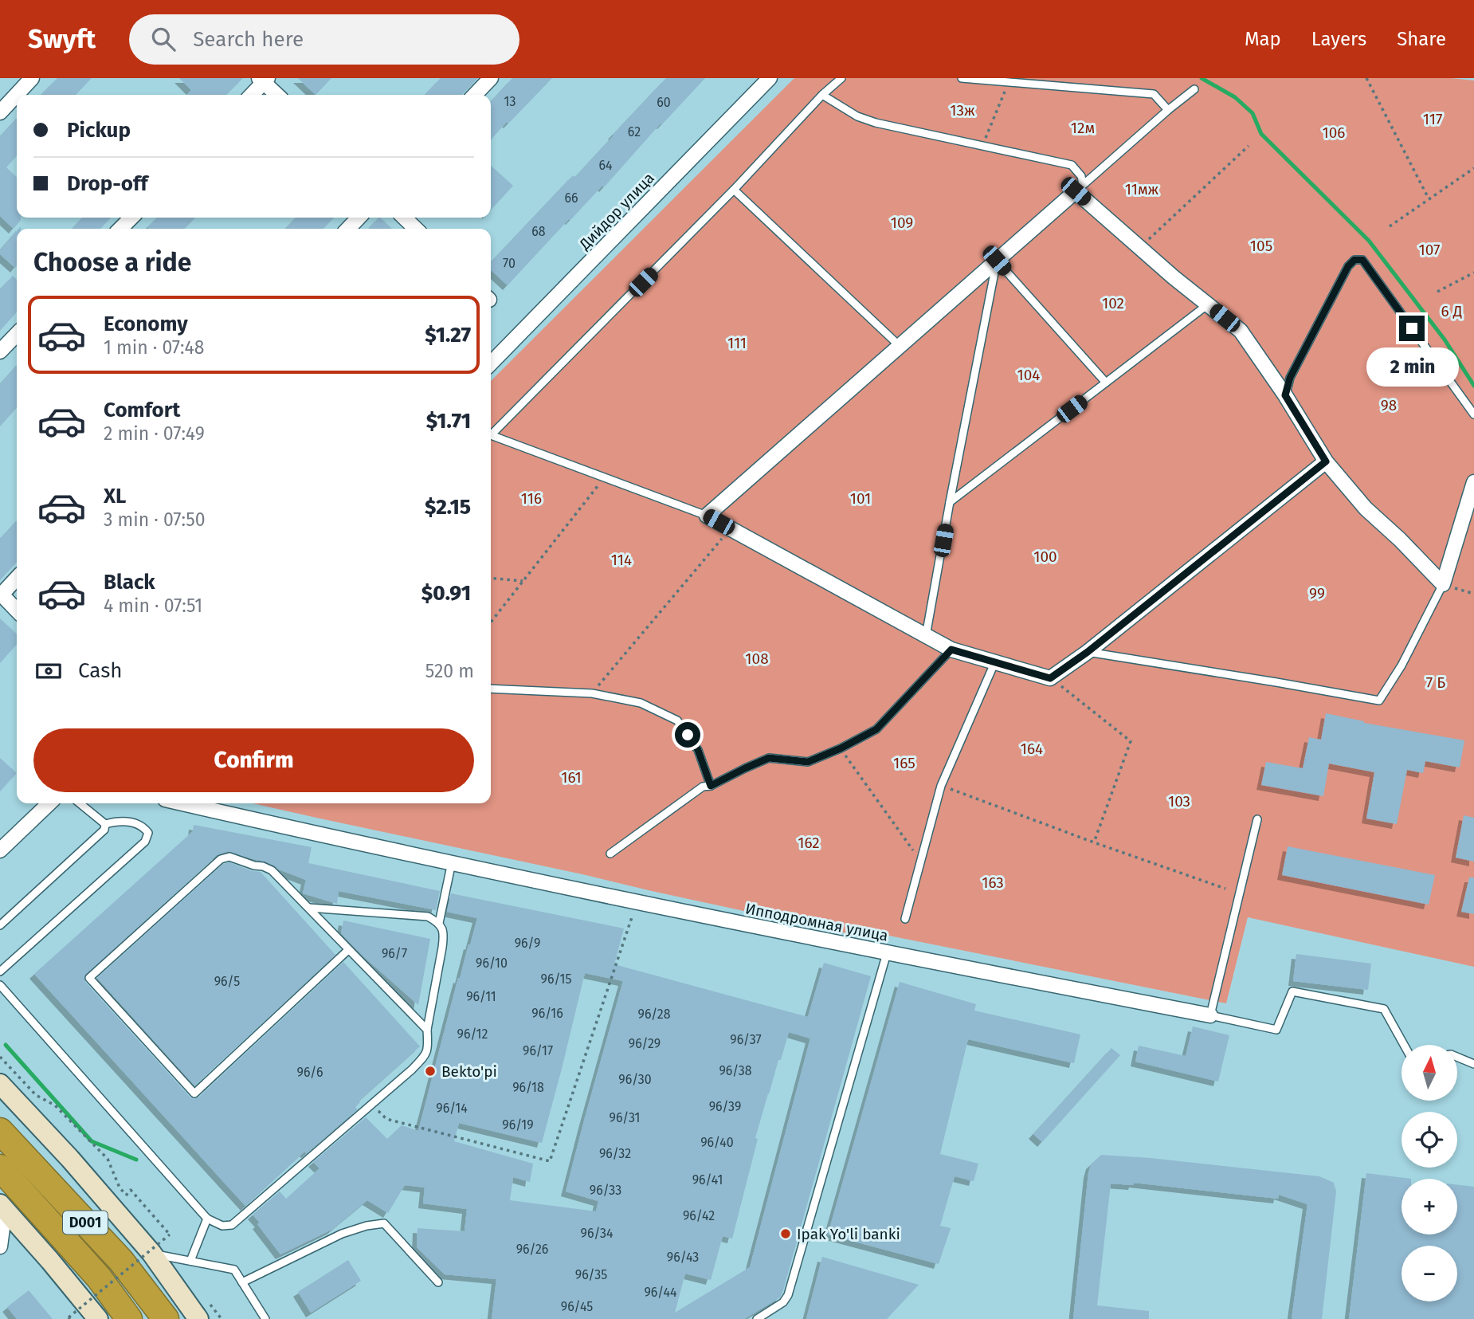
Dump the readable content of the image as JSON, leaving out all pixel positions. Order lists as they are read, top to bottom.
{
  "streets": {
    "highway": ["D001"],
    "street": ["Дийдор улица", "Ипподромная улица"]
  },
  "parks": [
    "13ж",
    "117",
    "12м",
    "106",
    "11мж",
    "109",
    "105",
    "107",
    "102",
    "6 Д",
    "111",
    "104",
    "98",
    "116",
    "101",
    "100",
    "114",
    "99",
    "108",
    "7 Б",
    "164",
    "165",
    "161",
    "103",
    "162",
    "163"
  ],
  "places": ["Bekto'pi", "Ipak Yo'li banki"],
  "house_numbers": [
    "13",
    "60",
    "62",
    "64",
    "66",
    "68",
    "70",
    "96/9",
    "96/7",
    "96/10",
    "96/15",
    "96/5",
    "96/11",
    "96/16",
    "96/28",
    "96/12",
    "96/37",
    "96/29",
    "96/17",
    "96/38",
    "96/6",
    "96/30",
    "96/18",
    "96/39",
    "96/14",
    "96/31",
    "96/19",
    "96/40",
    "96/32",
    "96/41",
    "96/33",
    "96/42",
    "96/34",
    "96/26",
    "96/43",
    "96/35",
    "96/44",
    "96/45"
  ],
  "north": "top",
  "page": {
    "header": "Swyft",
    "search": "Search here",
    "nav": ["Map", "Layers", "Share"],
    "banner": ["Pickup", "Drop-off"],
    "heading": "Choose a ride",
    "list": [
      {
        "name": "Economy",
        "note": "1 min · 07:48",
        "value": "$1.27"
      },
      {
        "name": "Comfort",
        "note": "2 min · 07:49",
        "value": "$1.71"
      },
      {
        "name": "XL",
        "note": "3 min · 07:50",
        "value": "$2.15"
      },
      {
        "name": "Black",
        "note": "4 min · 07:51",
        "value": "$0.91"
      }
    ],
    "bubble": "2 min",
    "pay": ["Cash", "520 m"],
    "buttons": "Confirm",
    "map_buttons": ["+", "−"]
  }
}
